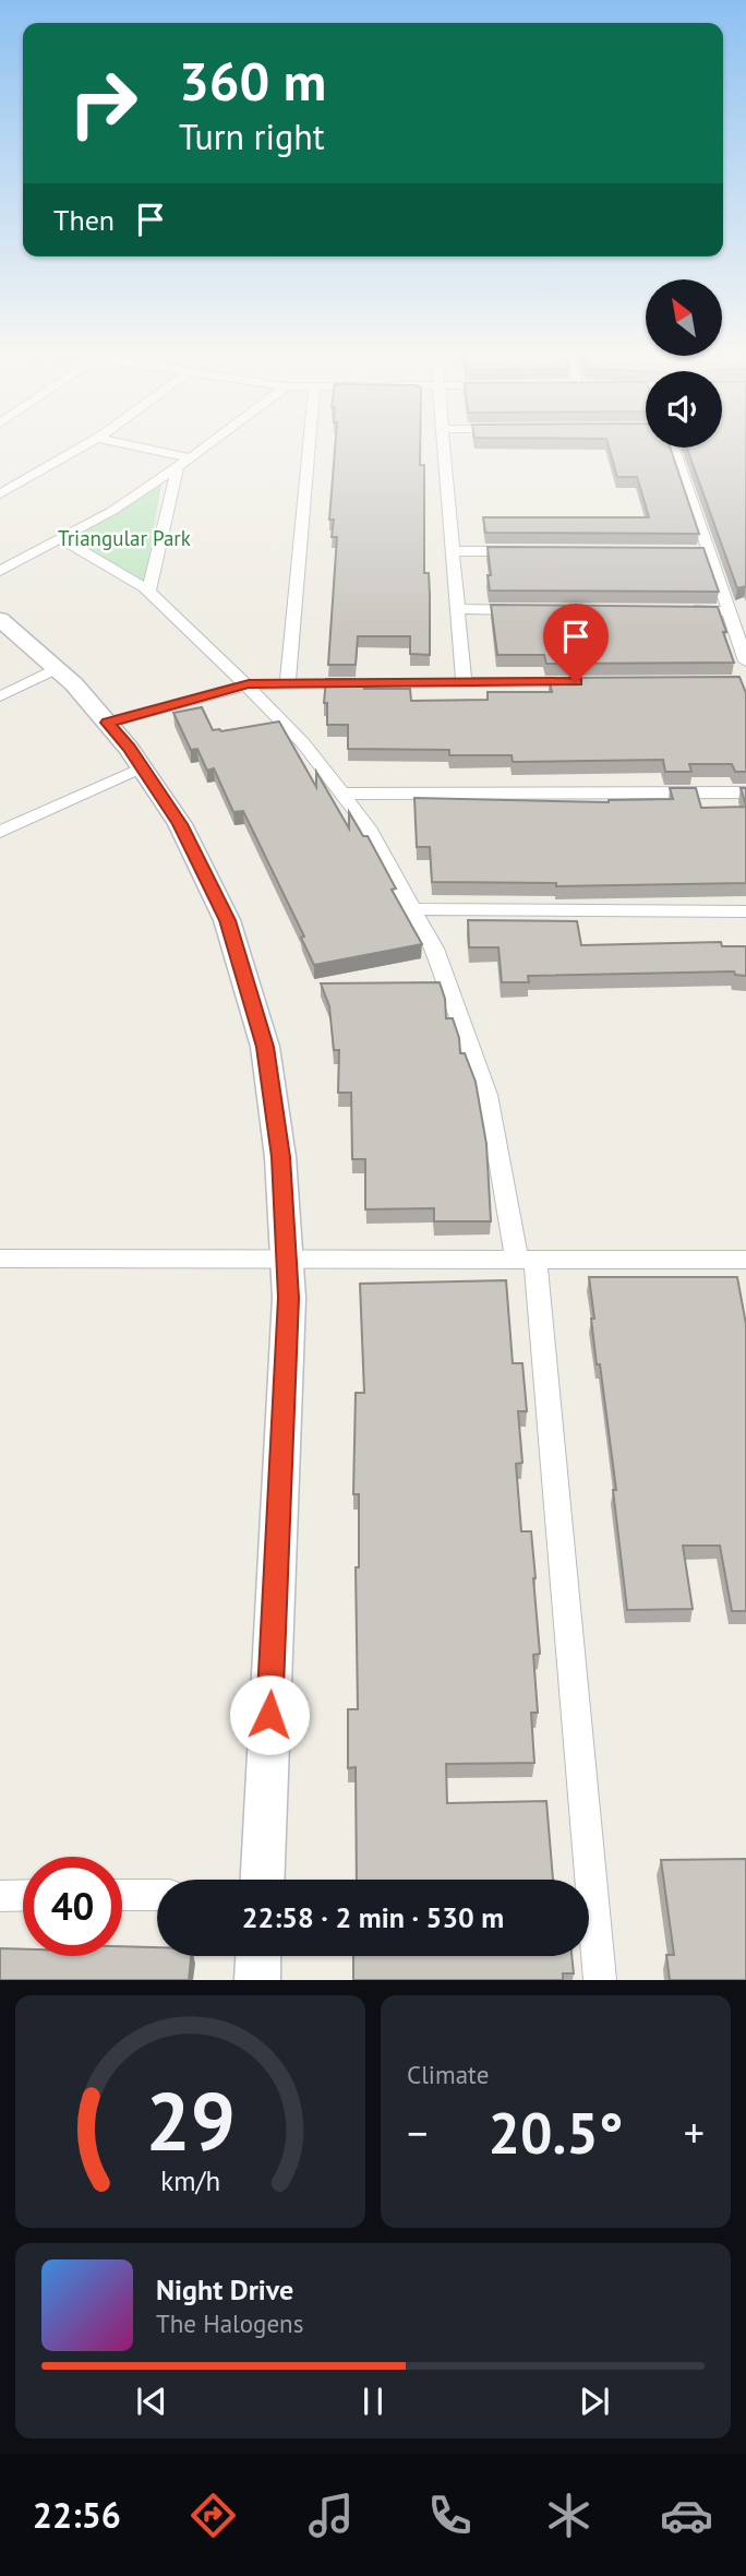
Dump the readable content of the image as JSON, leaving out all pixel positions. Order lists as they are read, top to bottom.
{
  "parks": ["Triangular Park"],
  "north": "top left",
  "page": {
    "turn": ["360 m", "Turn right"],
    "then": "Then",
    "limit": "40",
    "trip": "22:58 · 2 min · 530 m",
    "tile": "Climate",
    "heat": ["−", "20.5°", "+"],
    "song": ["Night Drive", "The Halogens"],
    "tabs": "22:56",
    "gauge": ["29", "km/h"]
  }
}
